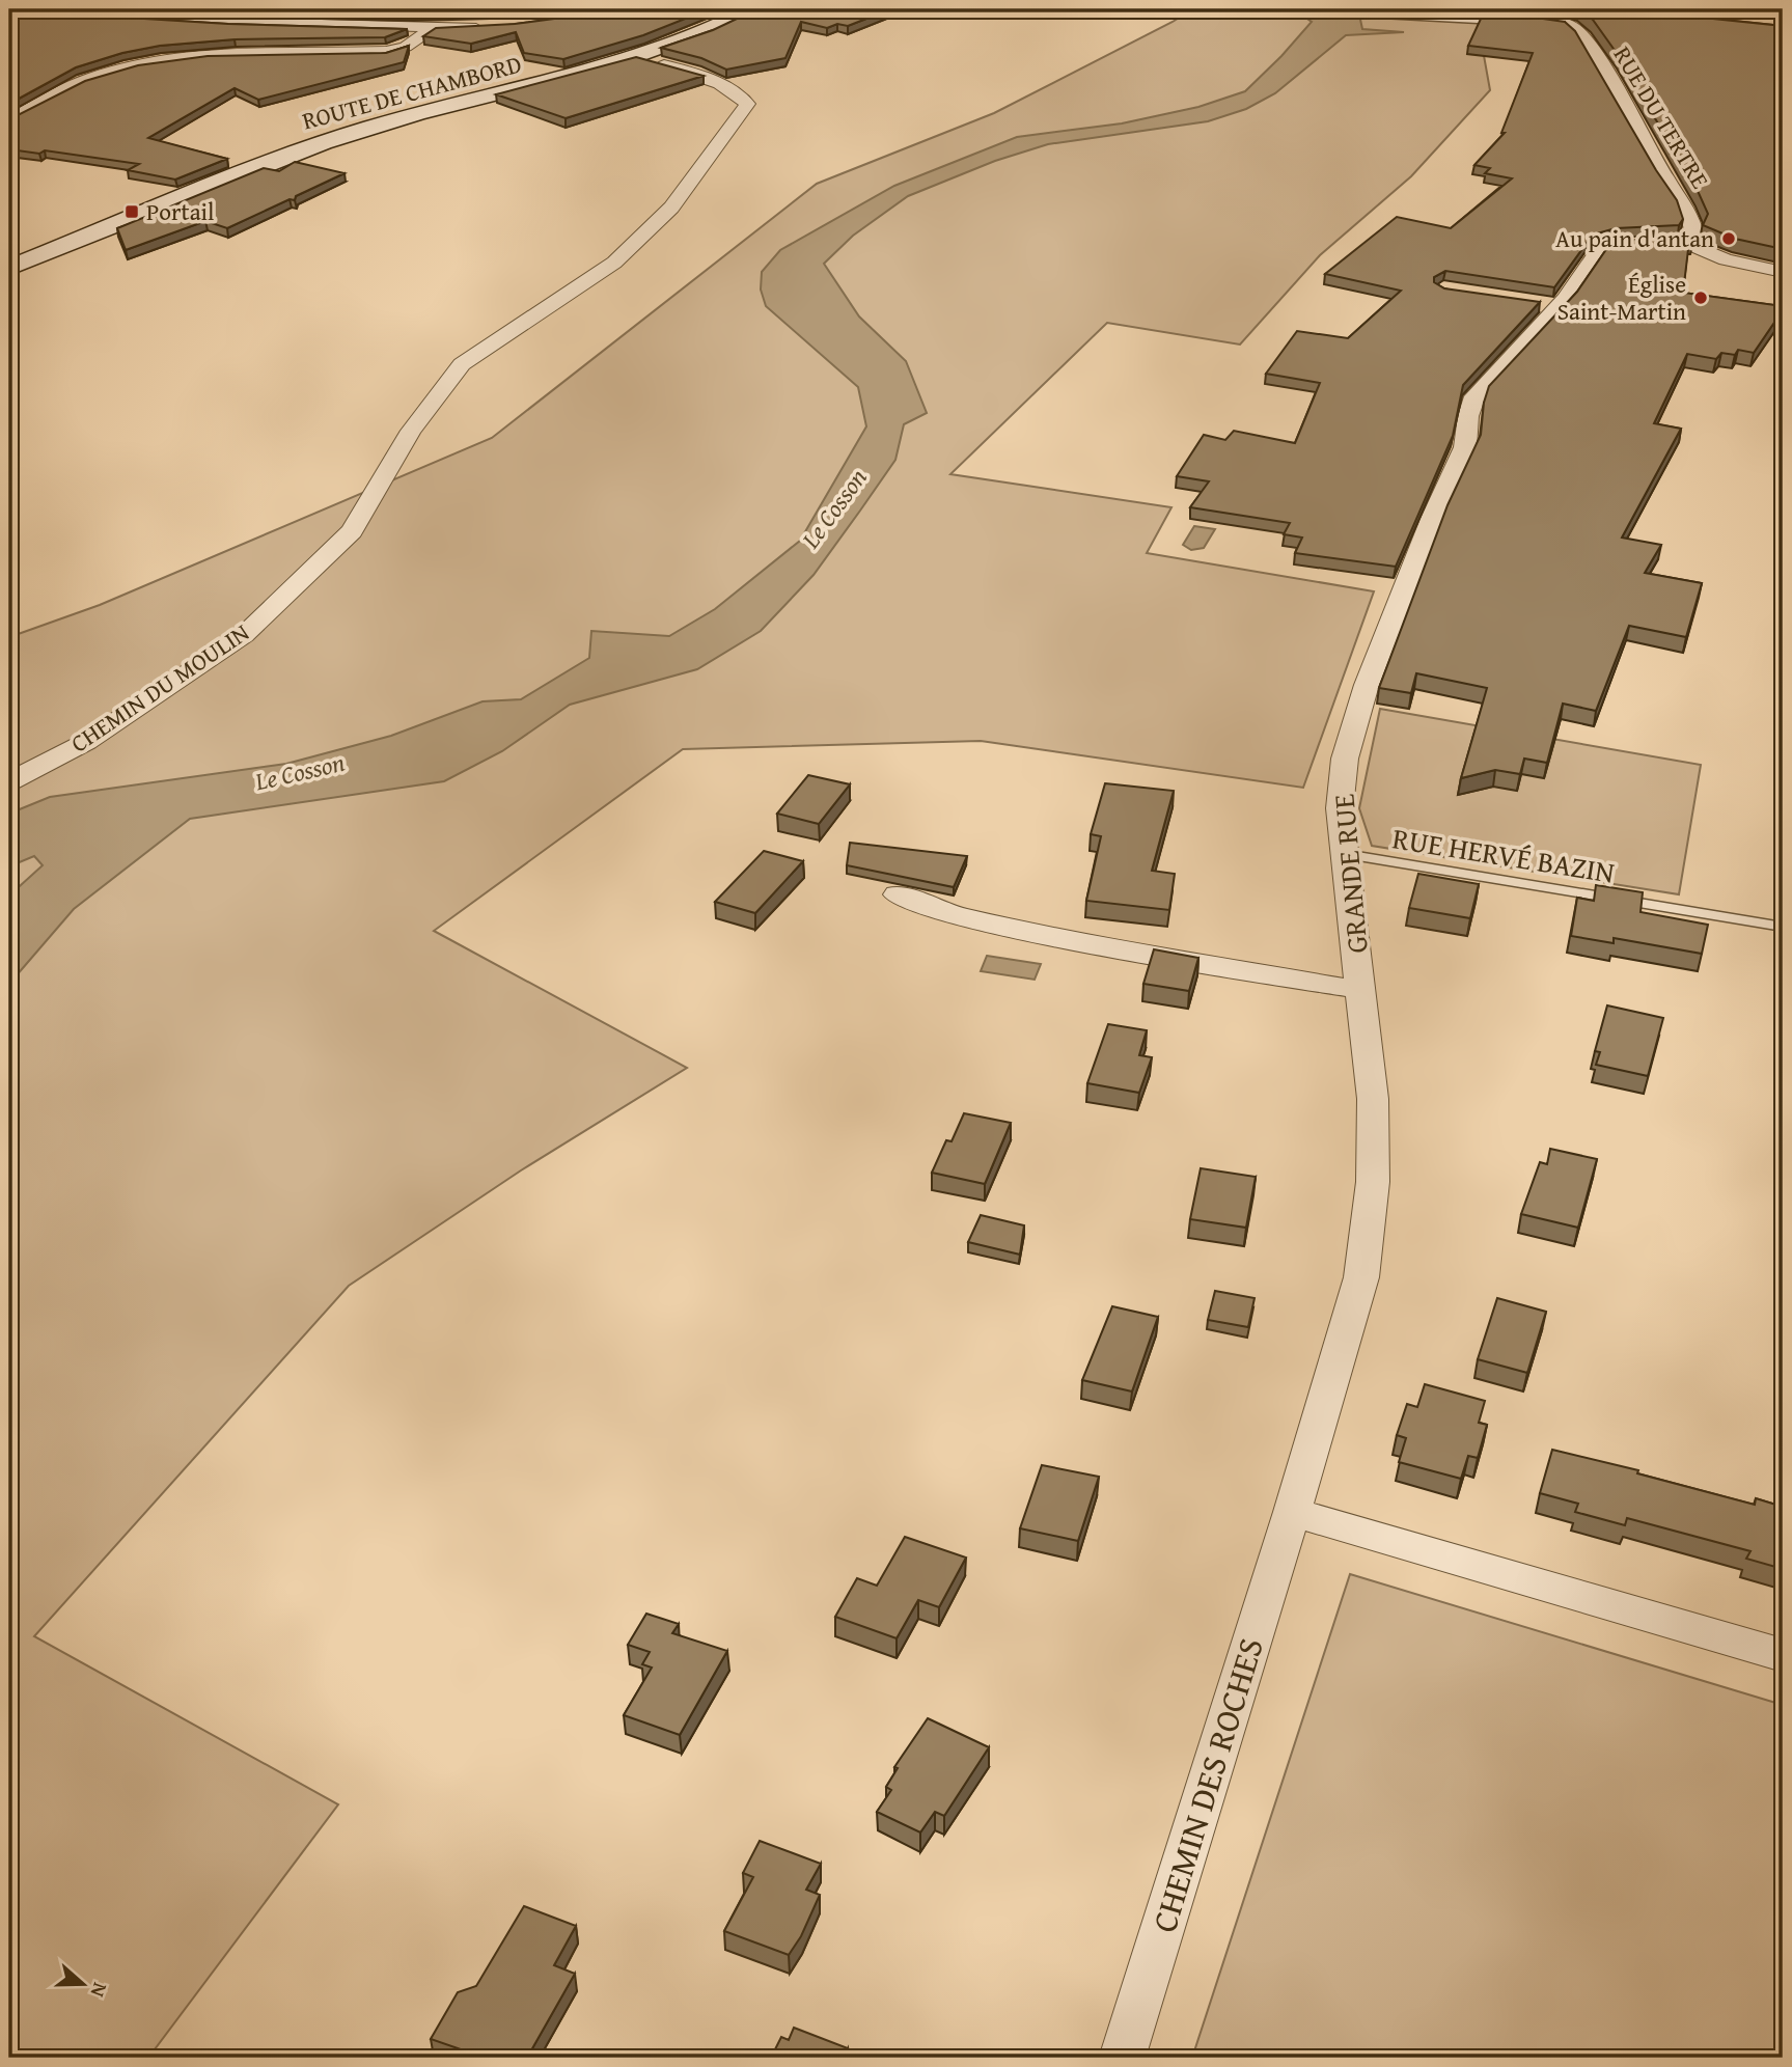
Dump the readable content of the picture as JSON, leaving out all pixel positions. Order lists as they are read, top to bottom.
{
  "streets": {
    "main road": ["ROUTE DE CHAMBORD"],
    "street": [
      "RUE DU TERTRE",
      "CHEMIN DU MOULIN",
      "GRANDE RUE",
      "CHEMIN DES ROCHES"
    ],
    "lane": ["RUE HERVÉ BAZIN"]
  },
  "crossings": [
    ["ROUTE DE CHAMBORD", "CHEMIN DU MOULIN"],
    ["RUE DU TERTRE", "GRANDE RUE"],
    ["RUE HERVÉ BAZIN", "GRANDE RUE"],
    ["GRANDE RUE", "CHEMIN DES ROCHES"]
  ],
  "water": ["Le Cosson"],
  "places": {
    "transit": ["Portail"],
    "other": ["Au pain d'antan", "Église Saint-Martin"]
  },
  "north": "right"
}
